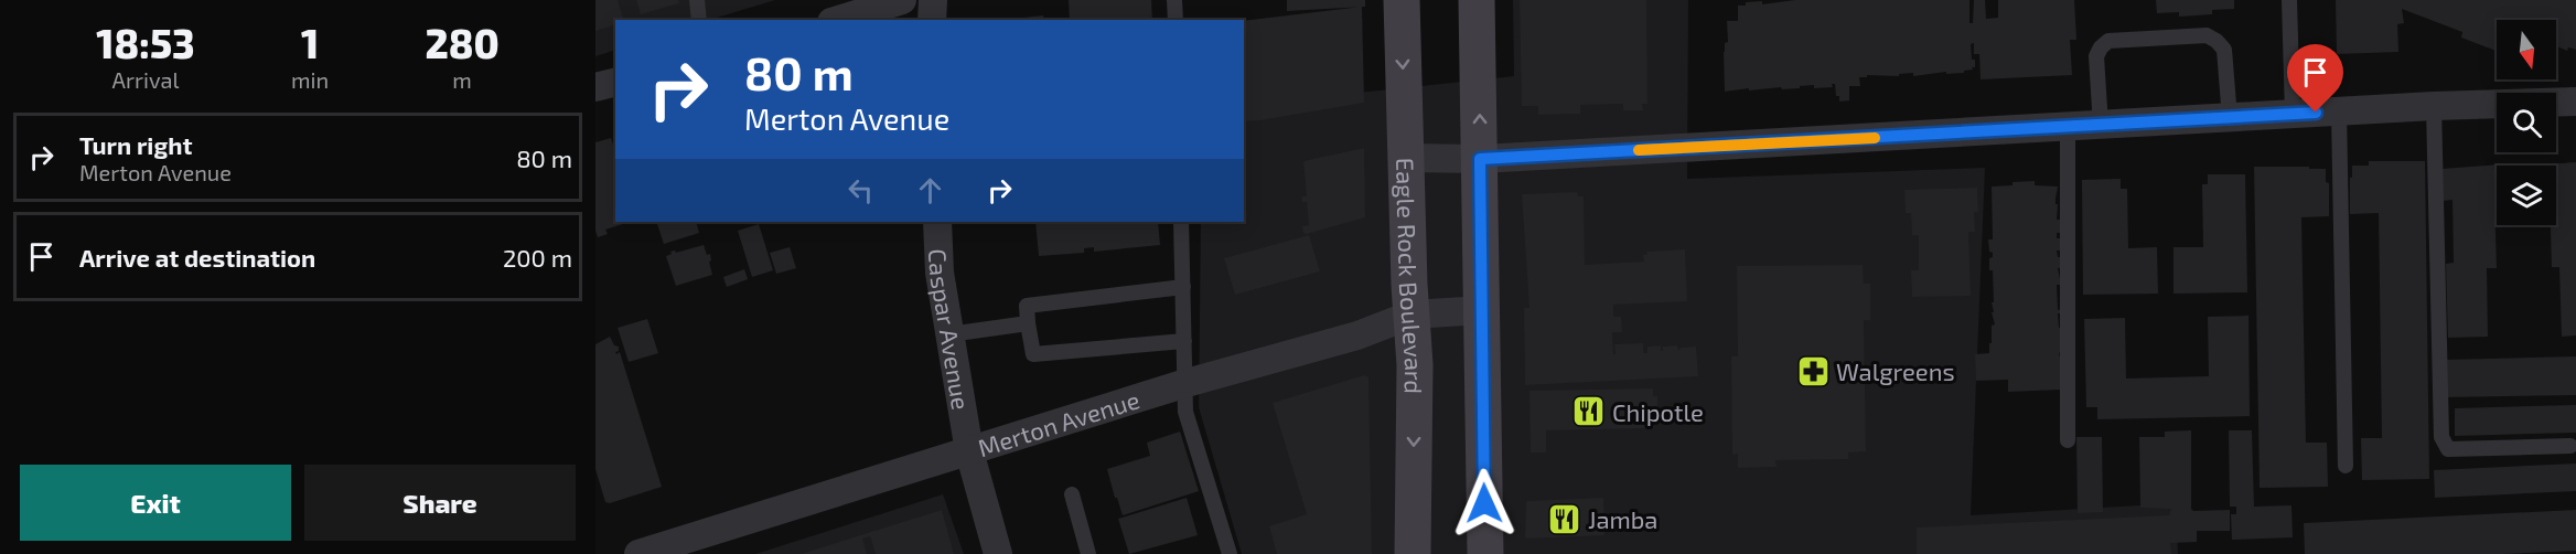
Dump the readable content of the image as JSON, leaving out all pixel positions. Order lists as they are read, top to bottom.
{
  "streets": {
    "main road": ["Eagle Rock Boulevard"],
    "street": ["Caspar Avenue", "Merton Avenue"]
  },
  "crossings": [
    ["Eagle Rock Boulevard", "Merton Avenue"],
    ["Caspar Avenue", "Merton Avenue"]
  ],
  "places": {
    "pharmacy": ["Walgreens"],
    "restaurant": ["Chipotle", "Jamba"]
  },
  "north": "bottom",
  "page": {
    "eta": [
      "18:53",
      "Arrival",
      "1",
      "min",
      "280",
      "m"
    ],
    "turn": ["80 m", "Merton Avenue"],
    "list": [
      {
        "name": "Turn right",
        "note": "Merton Avenue",
        "value": "80 m"
      },
      {
        "name": "Arrive at destination",
        "value": "200 m"
      }
    ],
    "buttons": ["Exit", "Share"]
  }
}
